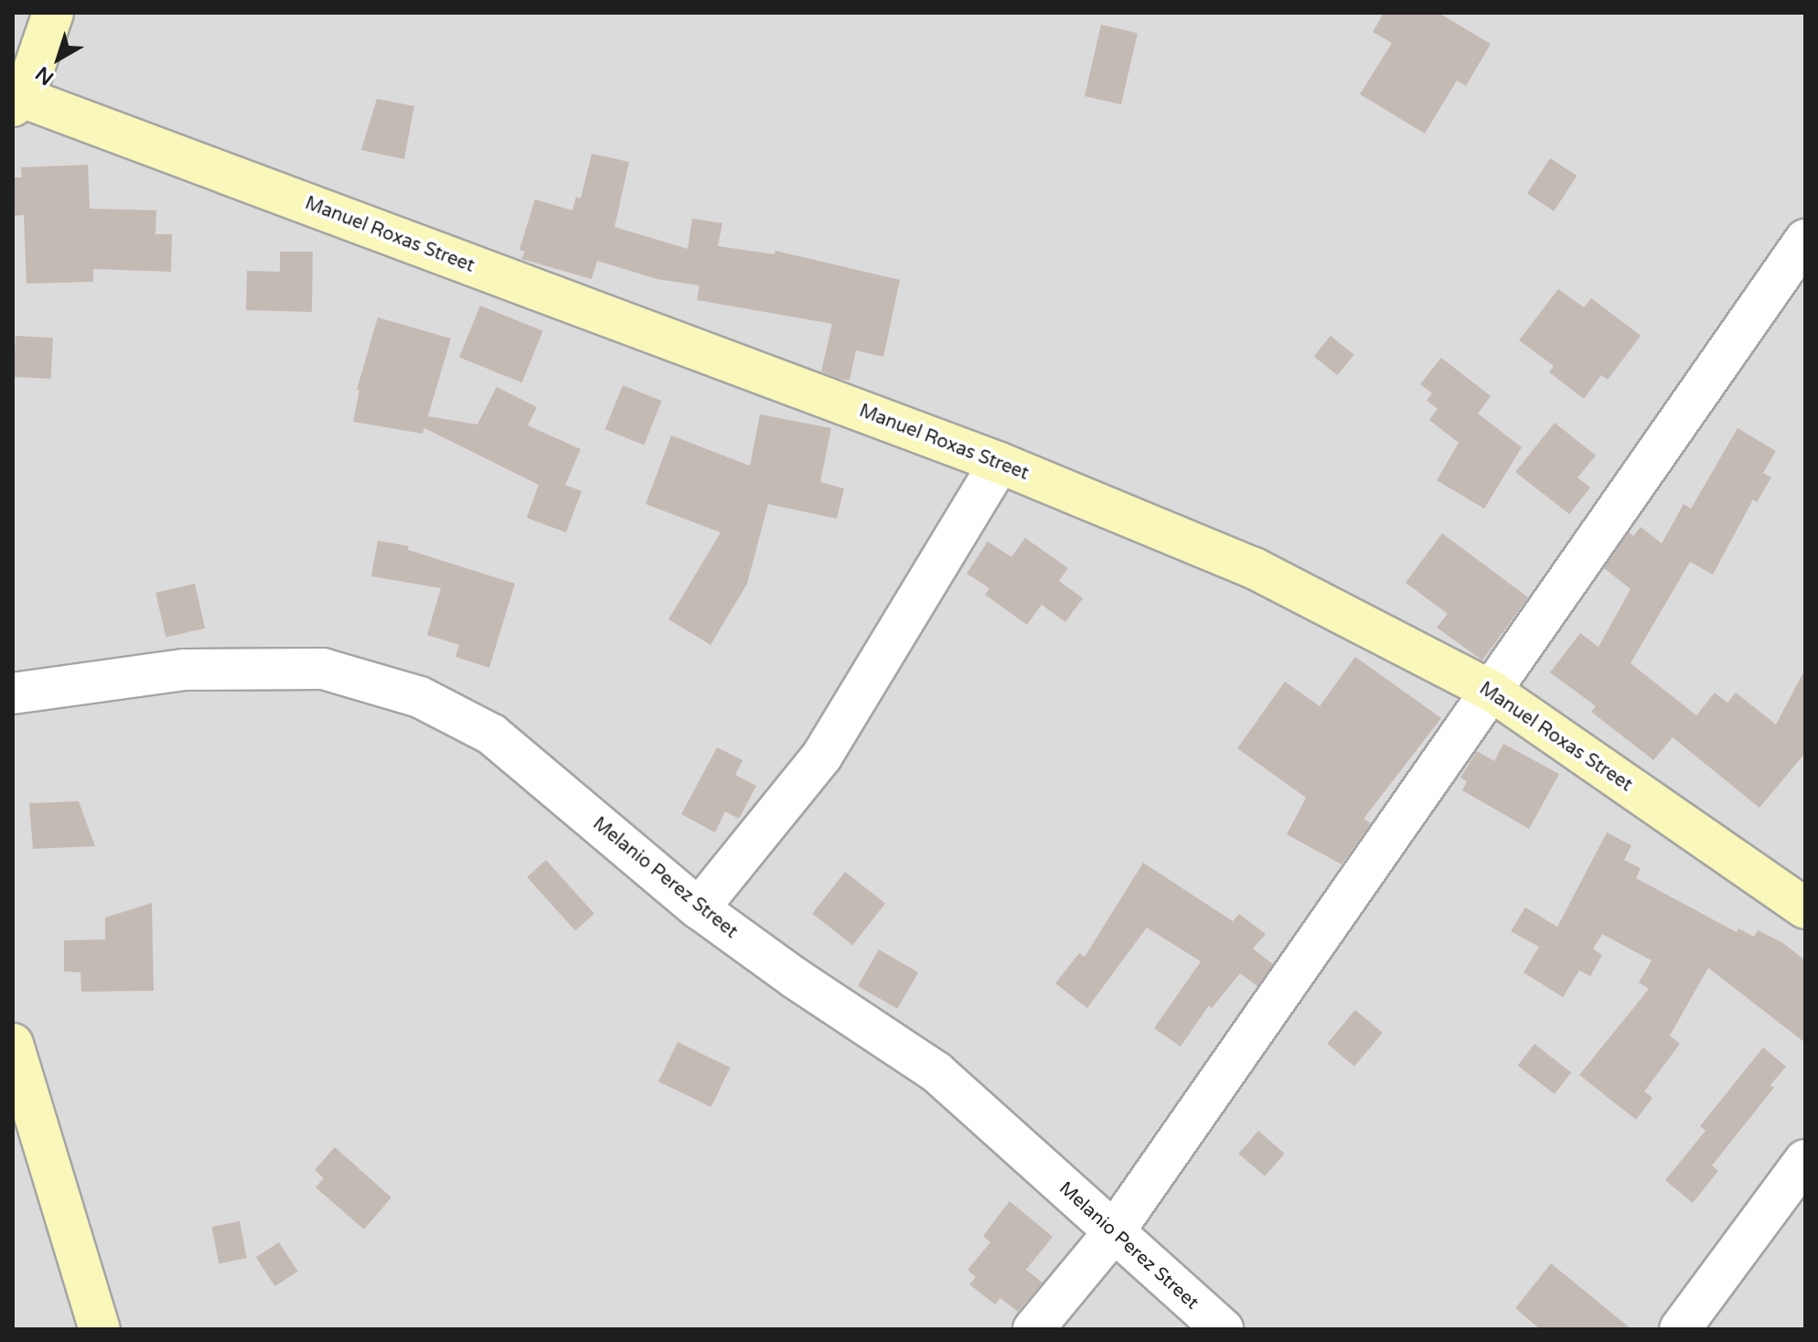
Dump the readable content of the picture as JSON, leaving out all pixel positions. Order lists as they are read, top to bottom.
{
  "streets": {
    "street": ["Manuel Roxas Street", "Melanio Perez Street"]
  },
  "north": "bottom left"
}
